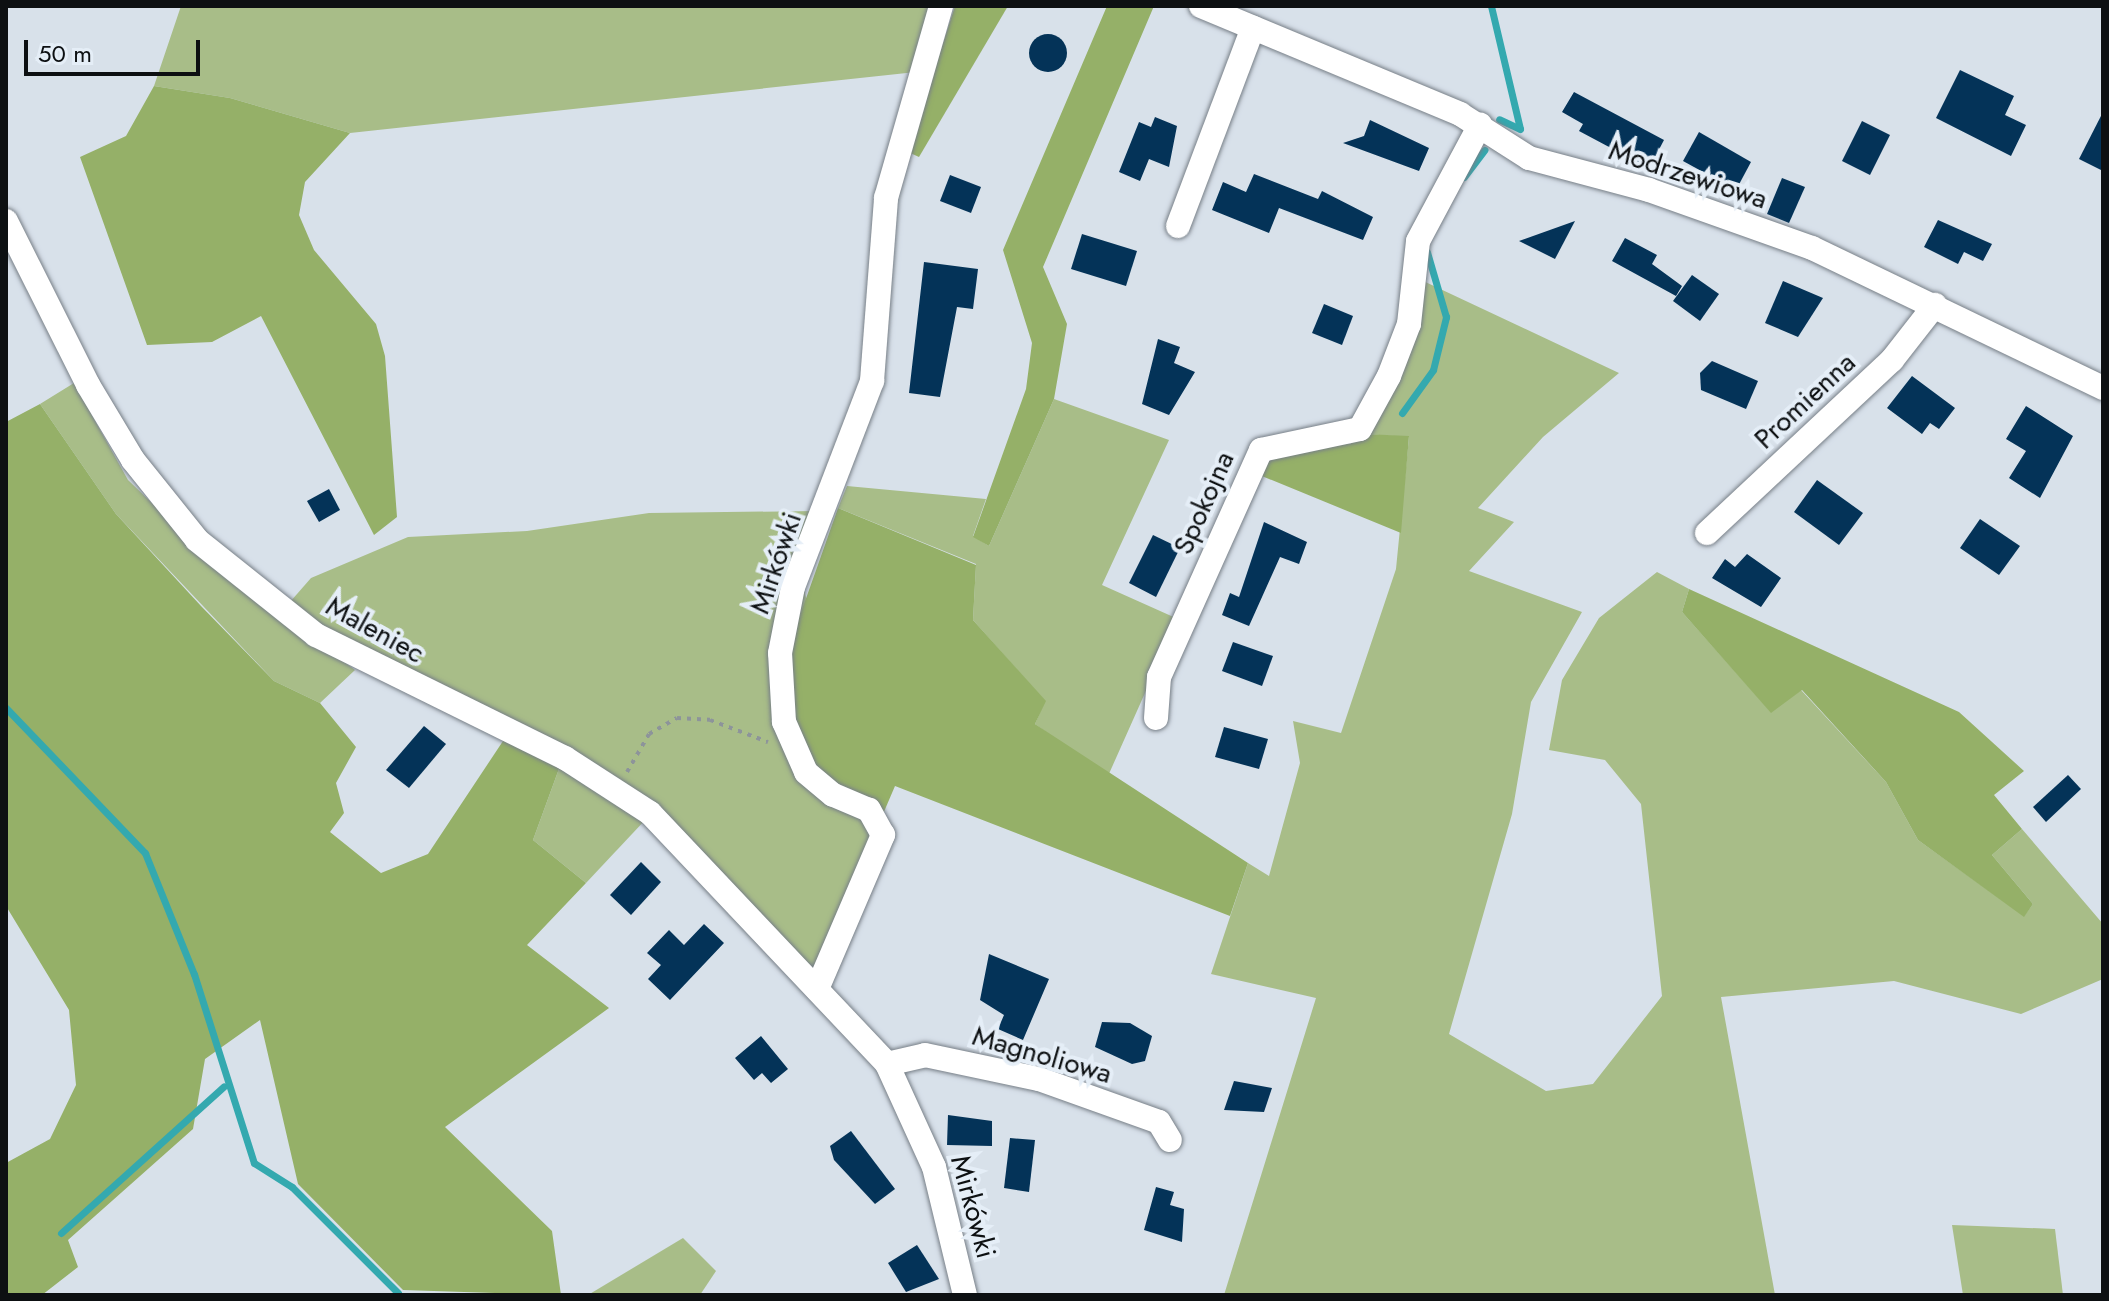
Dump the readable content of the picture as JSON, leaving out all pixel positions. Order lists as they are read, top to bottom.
{
  "streets": {
    "street": [
      "Modrzewiowa",
      "Promienna",
      "Spokojna",
      "Mirkówki",
      "Maleniec",
      "Magnoliowa"
    ]
  },
  "crossings": [
    ["Modrzewiowa", "Promienna"],
    ["Modrzewiowa", "Spokojna"],
    ["Mirkówki", "Maleniec"],
    ["Mirkówki", "Magnoliowa"]
  ],
  "scale_bar": "50 m"
}
